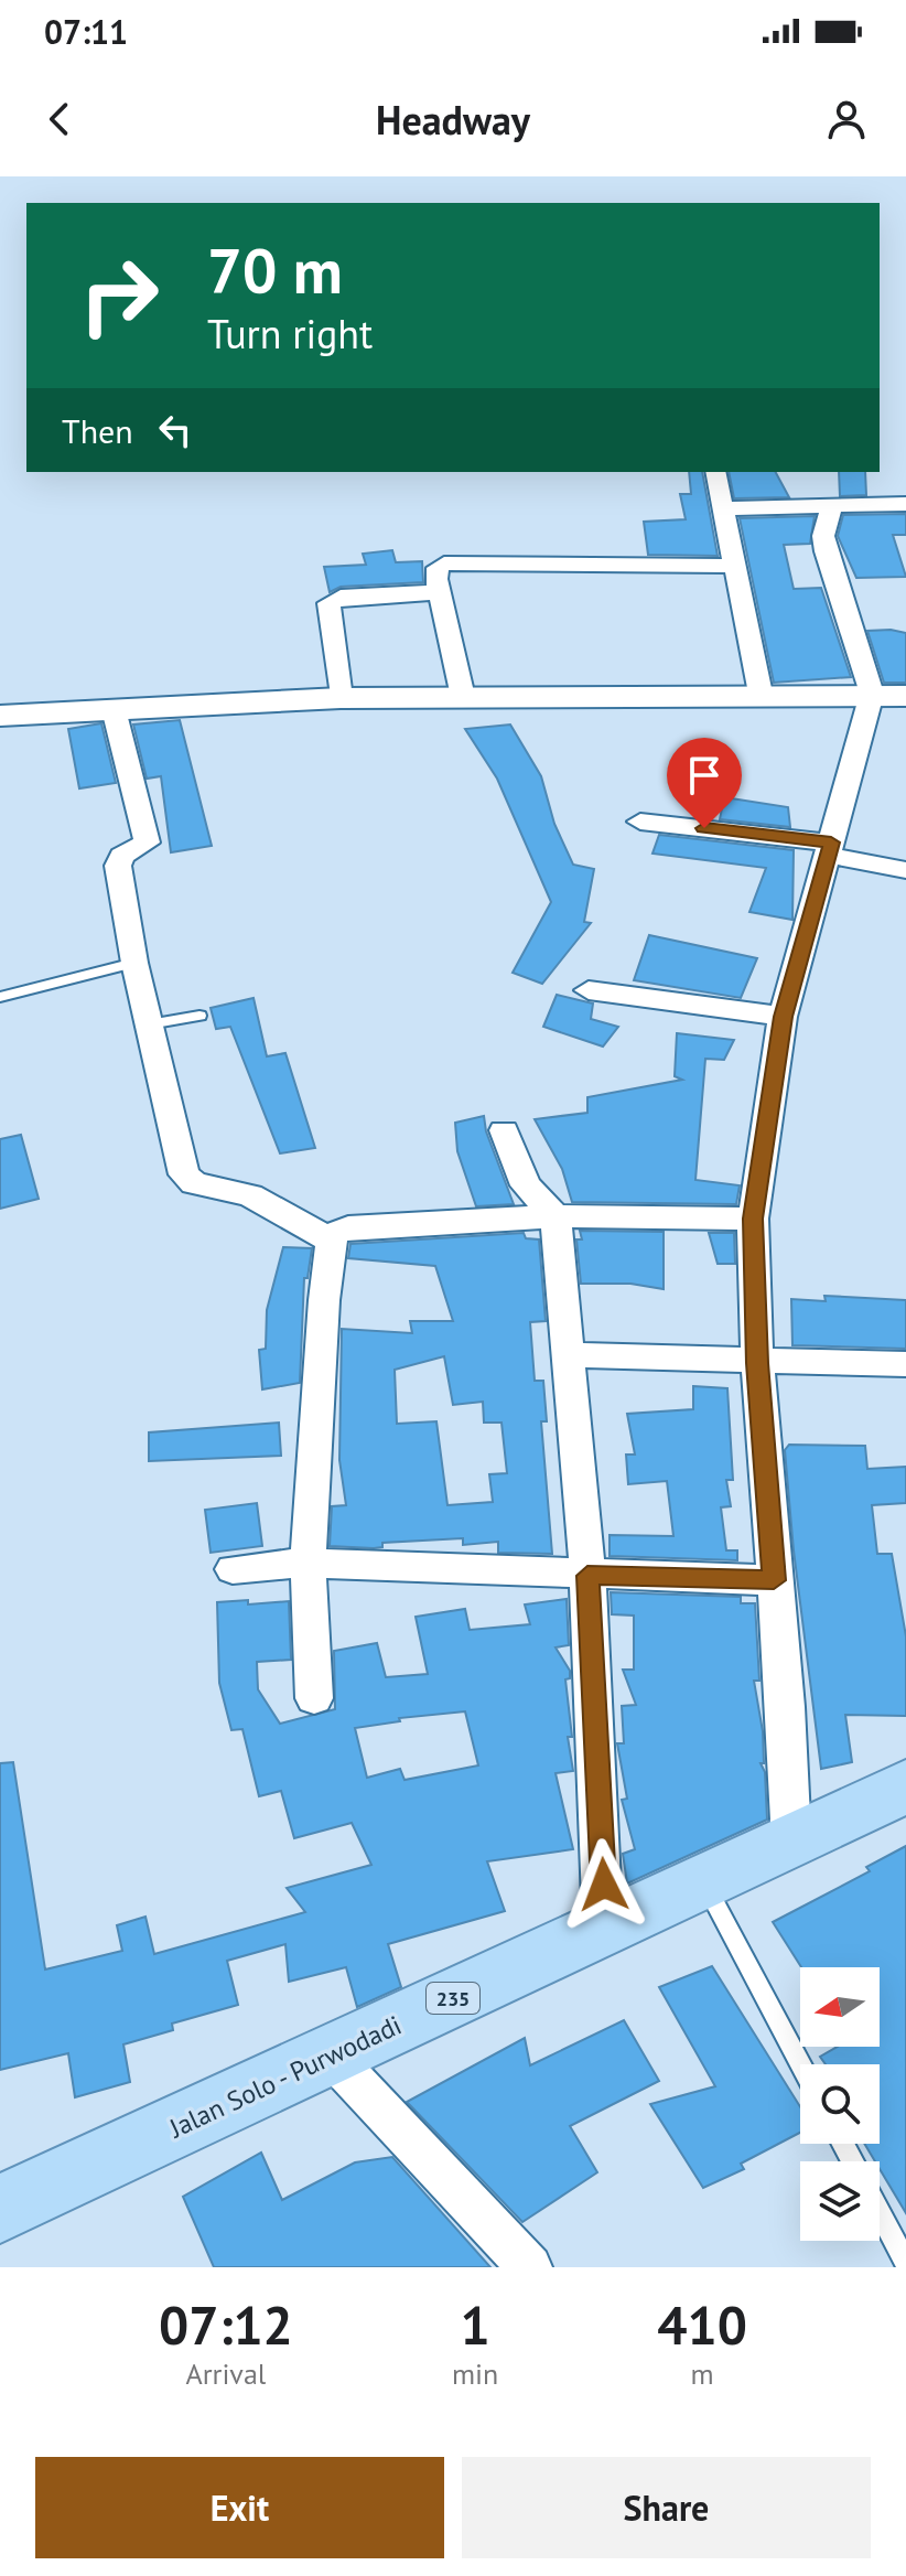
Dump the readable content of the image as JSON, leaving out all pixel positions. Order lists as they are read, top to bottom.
{
  "streets": {
    "main road": ["235", "Jalan Solo - Purwodadi"]
  },
  "north": "left",
  "page": {
    "status": "07:11",
    "header": "Headway",
    "turn": ["70 m", "Turn right"],
    "then": "Then",
    "eta": [
      "07:12",
      "Arrival",
      "1",
      "min",
      "410",
      "m"
    ],
    "buttons": ["Exit", "Share"]
  }
}
